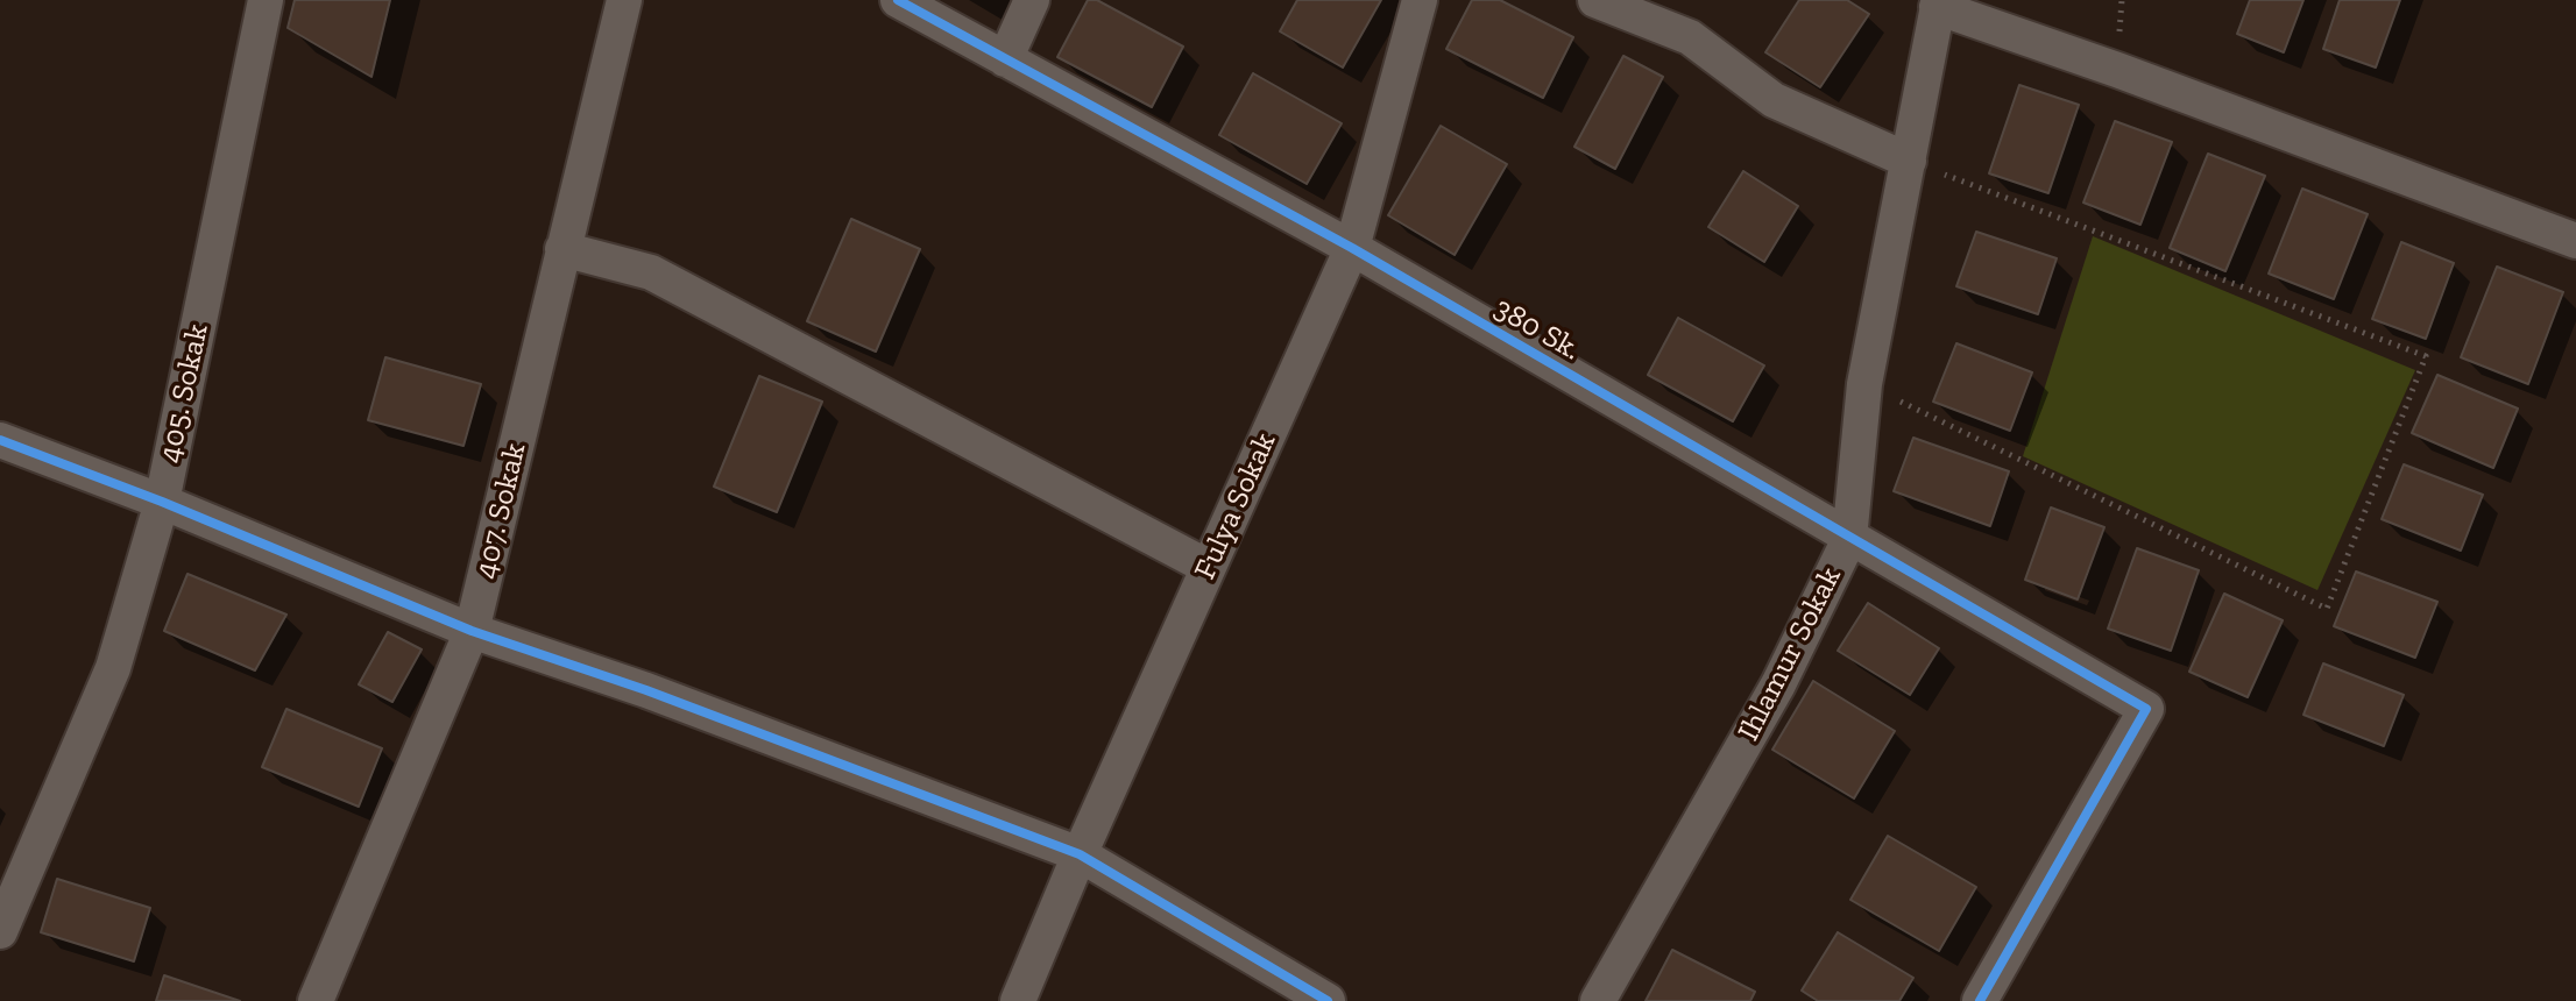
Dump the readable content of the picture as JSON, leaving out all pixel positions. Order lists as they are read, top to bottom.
{
  "streets": {
    "street": [
      "380 Sk.",
      "405. Sokak",
      "Fulya Sokak",
      "407. Sokak",
      "Ihlamur Sokak"
    ]
  },
  "crossings": [
    ["380 Sk.", "Fulya Sokak"],
    ["380 Sk.", "Ihlamur Sokak"]
  ]
}
